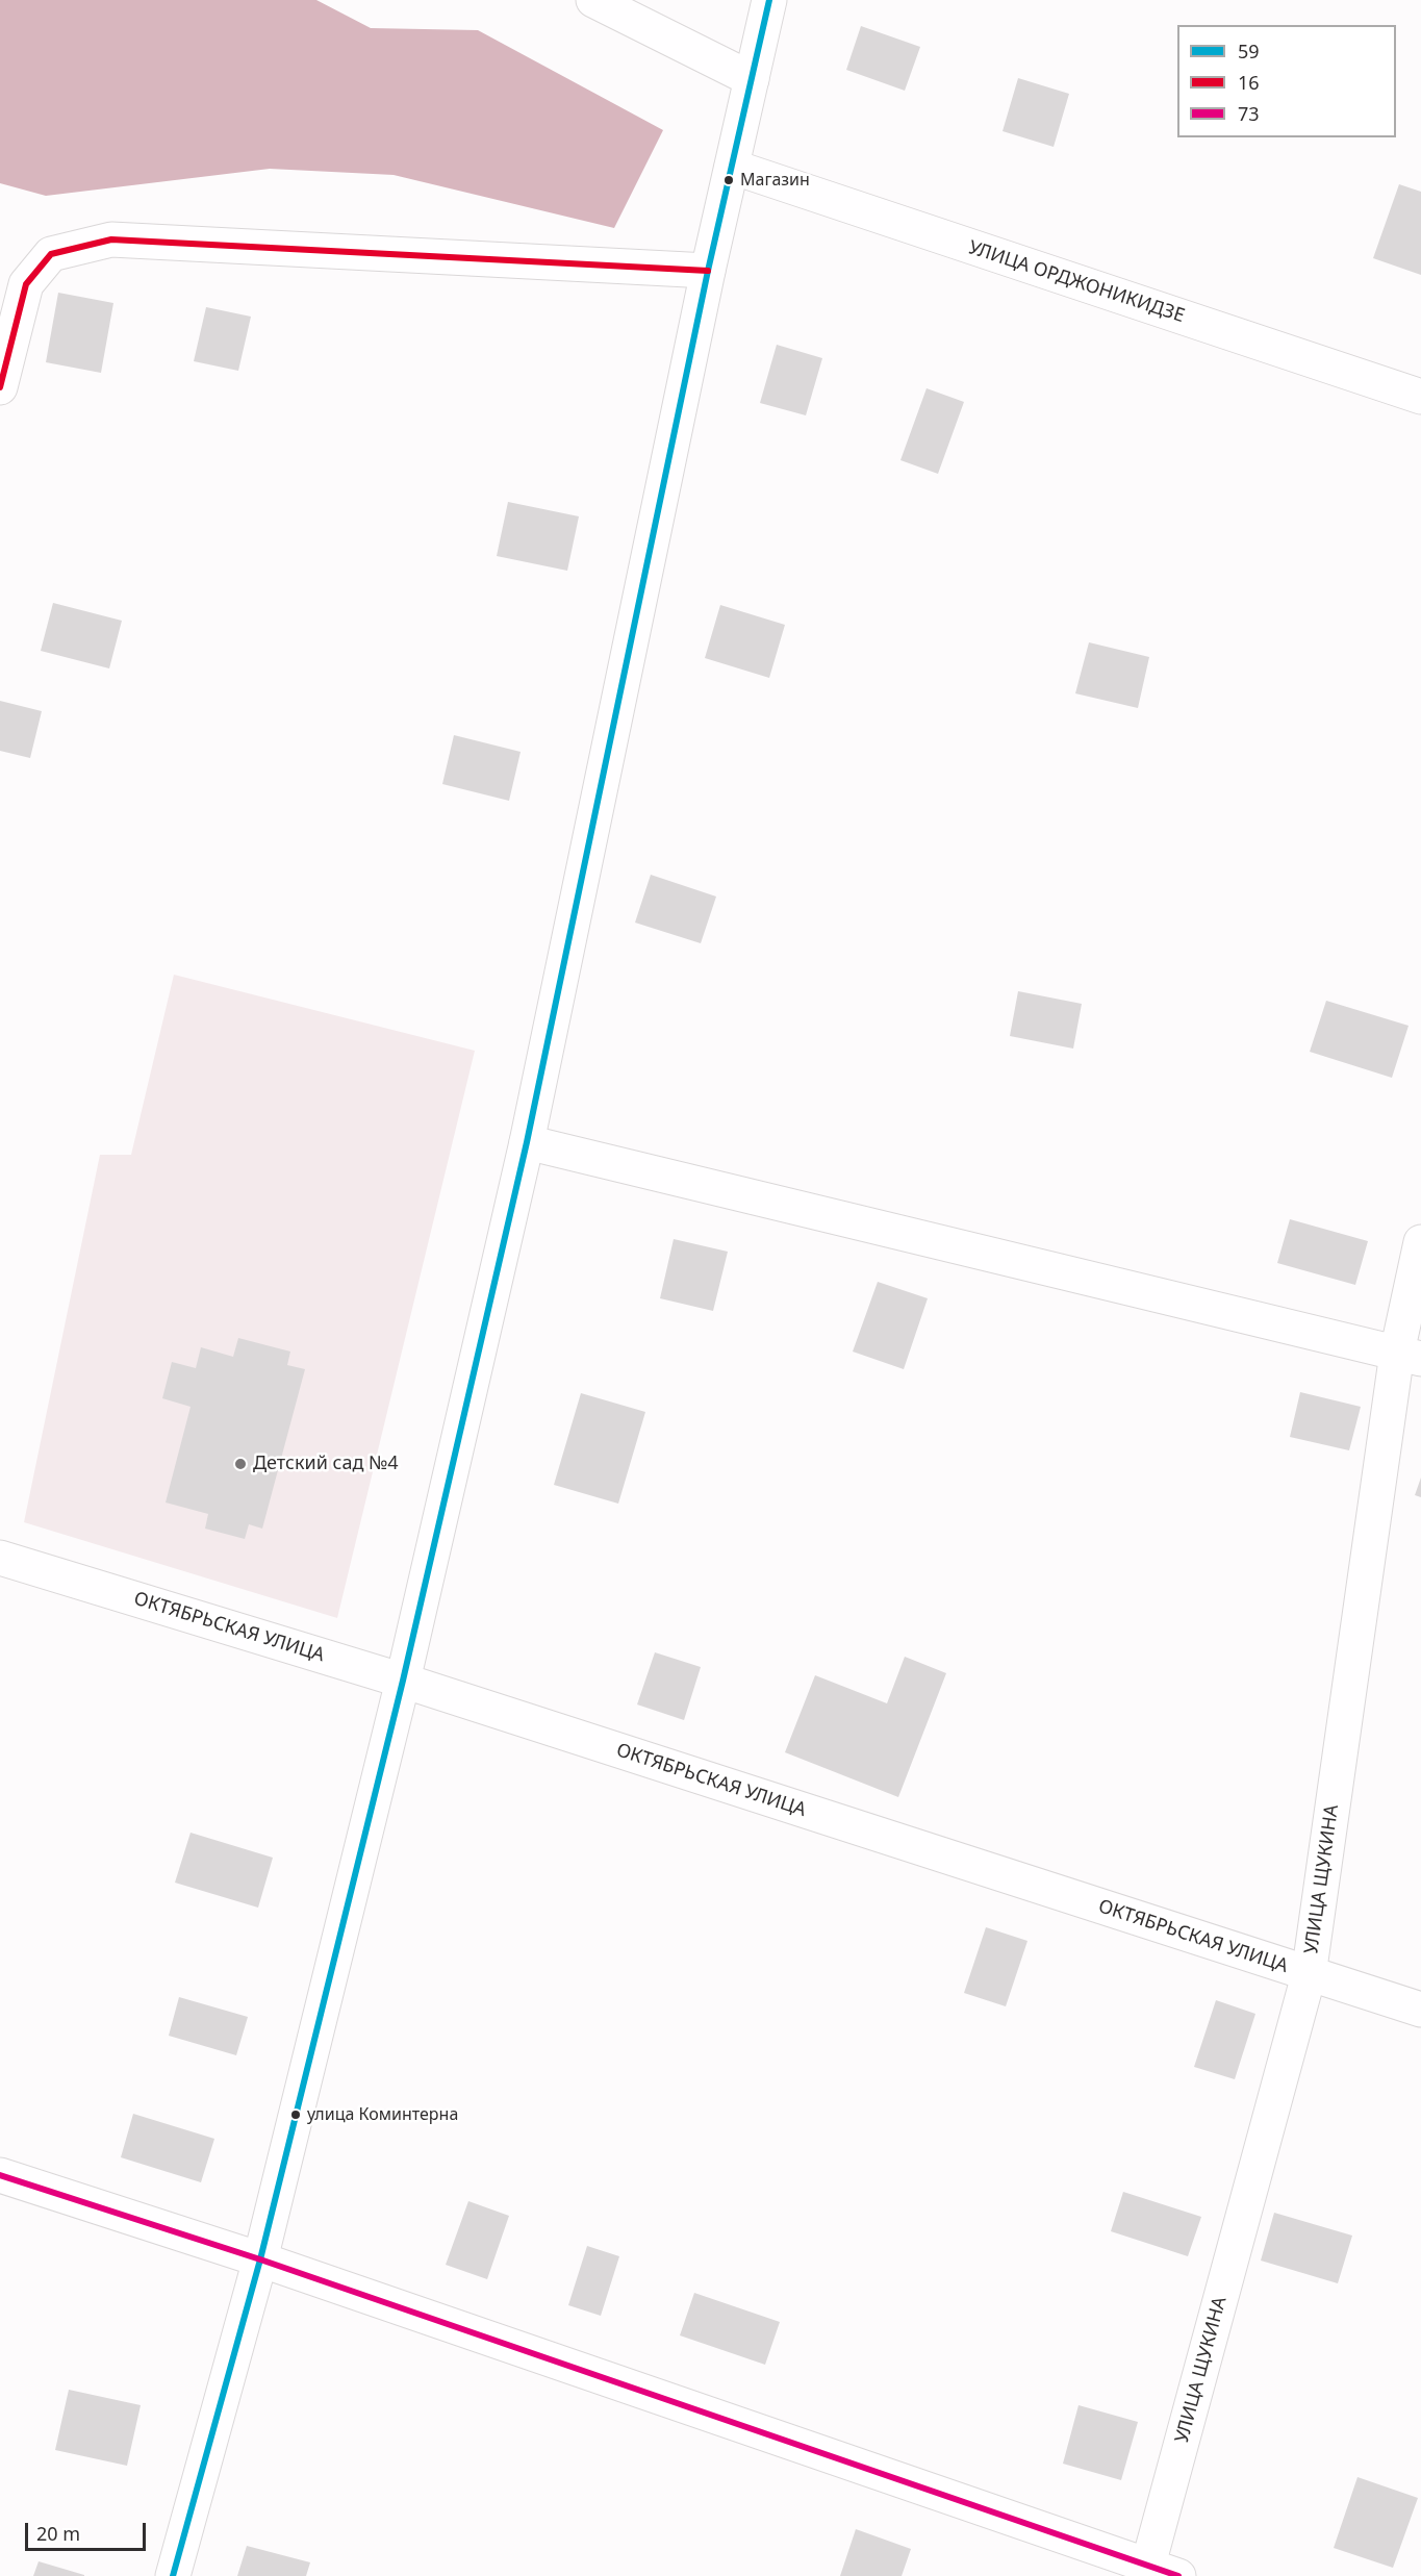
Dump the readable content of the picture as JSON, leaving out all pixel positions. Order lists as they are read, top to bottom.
{
  "streets": {
    "street": ["УЛИЦА ОРДЖОНИКИДЗЕ", "ОКТЯБРЬСКАЯ УЛИЦА", "УЛИЦА ЩУКИНА"]
  },
  "crossings": [
    ["ОКТЯБРЬСКАЯ УЛИЦА", "УЛИЦА ЩУКИНА"]
  ],
  "places": ["Магазин", "Детский сад №4", "улица Коминтерна"],
  "lines": ["transit line 59", "transit line 16", "transit line 73"],
  "legend": ["59", "16", "73"],
  "scale_bar": "20 m"
}
